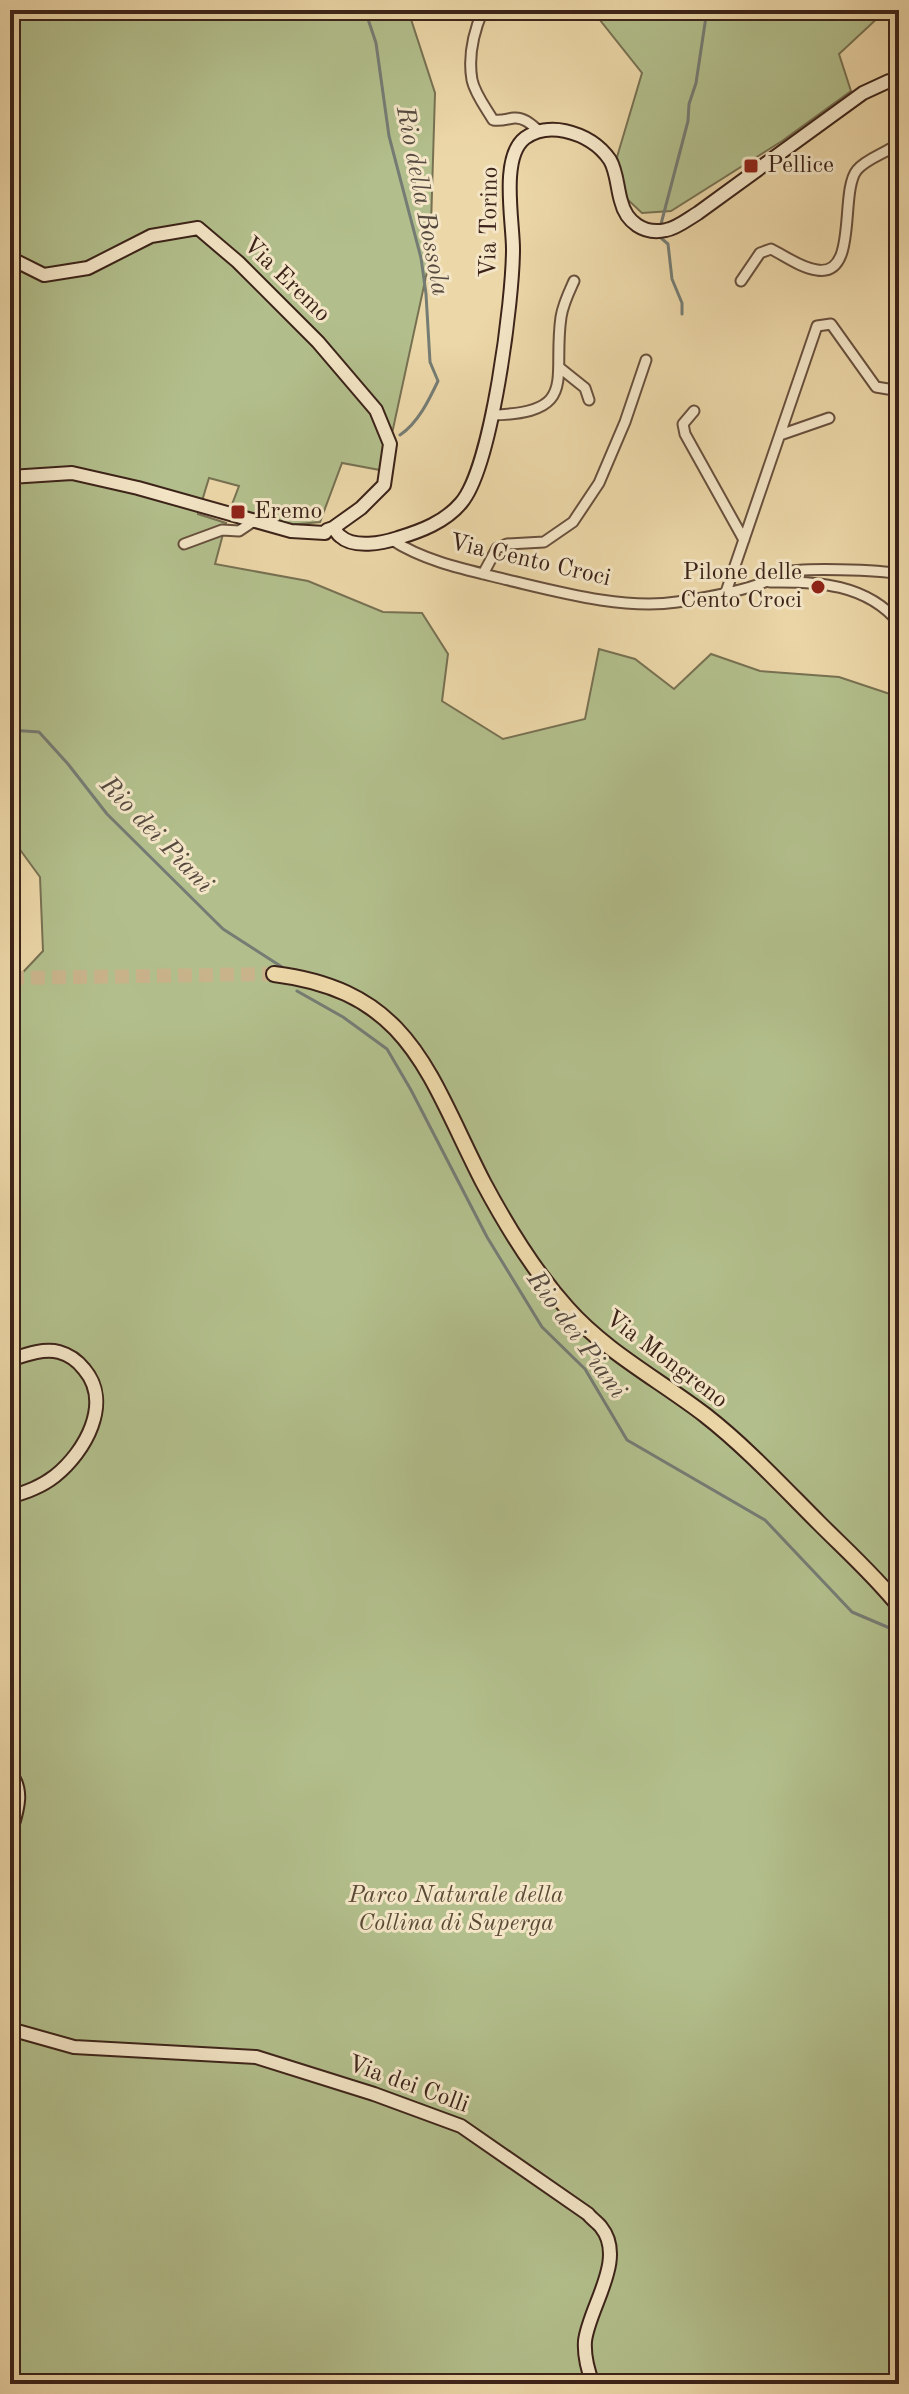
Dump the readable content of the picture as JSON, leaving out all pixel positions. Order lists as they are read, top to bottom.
{
  "streets": {
    "main road": ["Via Mongreno"],
    "street": [
      "Via Torino",
      "Via Eremo",
      "Via Cento Croci",
      "Via dei Colli"
    ]
  },
  "crossings": [
    ["Via Torino", "Via Eremo"],
    ["Via Torino", "Via Cento Croci"]
  ],
  "water": ["Rio della Bossola", "Rio dei Piani"],
  "parks": ["Parco Naturale della Collina di Superga"],
  "places": {
    "transit": ["Pellice", "Eremo"],
    "other": ["Pilone delle Cento Croci"]
  }
}
